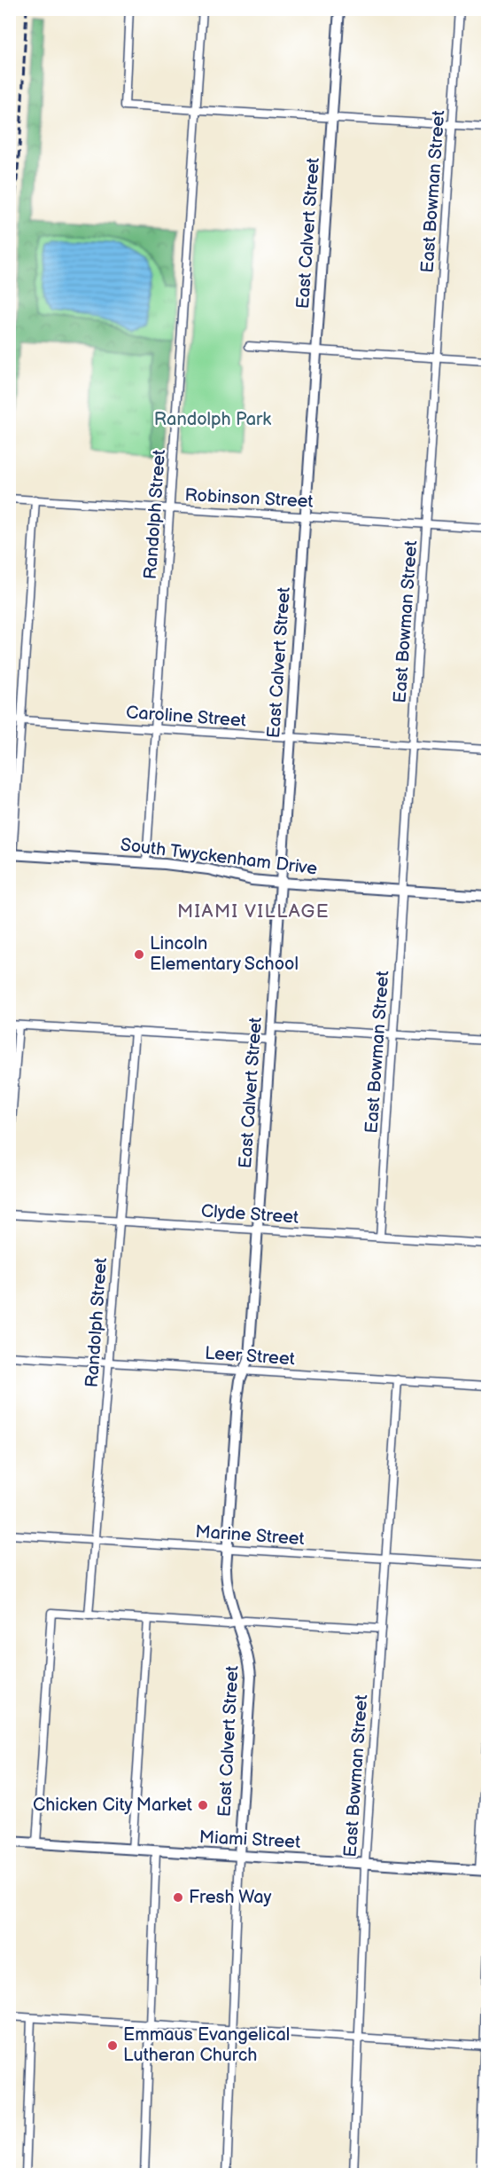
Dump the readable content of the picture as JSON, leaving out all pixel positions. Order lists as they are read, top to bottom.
{
  "streets": {
    "street": [
      "East Bowman Street",
      "East Calvert Street",
      "Robinson Street",
      "Randolph Street",
      "Caroline Street",
      "South Twyckenham Drive",
      "Clyde Street",
      "Leer Street",
      "Marine Street",
      "Miami Street"
    ]
  },
  "crossings": [
    ["East Bowman Street", "Robinson Street"],
    ["East Bowman Street", "Caroline Street"],
    ["East Bowman Street", "South Twyckenham Drive"],
    ["East Bowman Street", "Clyde Street"],
    ["East Bowman Street", "Leer Street"],
    ["East Bowman Street", "Marine Street"],
    ["East Bowman Street", "Miami Street"],
    ["East Calvert Street", "Robinson Street"],
    ["East Calvert Street", "Caroline Street"],
    ["East Calvert Street", "South Twyckenham Drive"],
    ["East Calvert Street", "Clyde Street"],
    ["East Calvert Street", "Leer Street"],
    ["East Calvert Street", "Marine Street"],
    ["East Calvert Street", "Miami Street"],
    ["Robinson Street", "Randolph Street"],
    ["Randolph Street", "Caroline Street"],
    ["Randolph Street", "South Twyckenham Drive"],
    ["Randolph Street", "Clyde Street"],
    ["Randolph Street", "Leer Street"],
    ["Randolph Street", "Marine Street"]
  ],
  "districts": ["MIAMI VILLAGE"],
  "parks": ["Randolph Park"],
  "places": [
    "Lincoln Elementary School",
    "Chicken City Market",
    "Fresh Way",
    "Emmaus Evangelical Lutheran Church"
  ]
}
